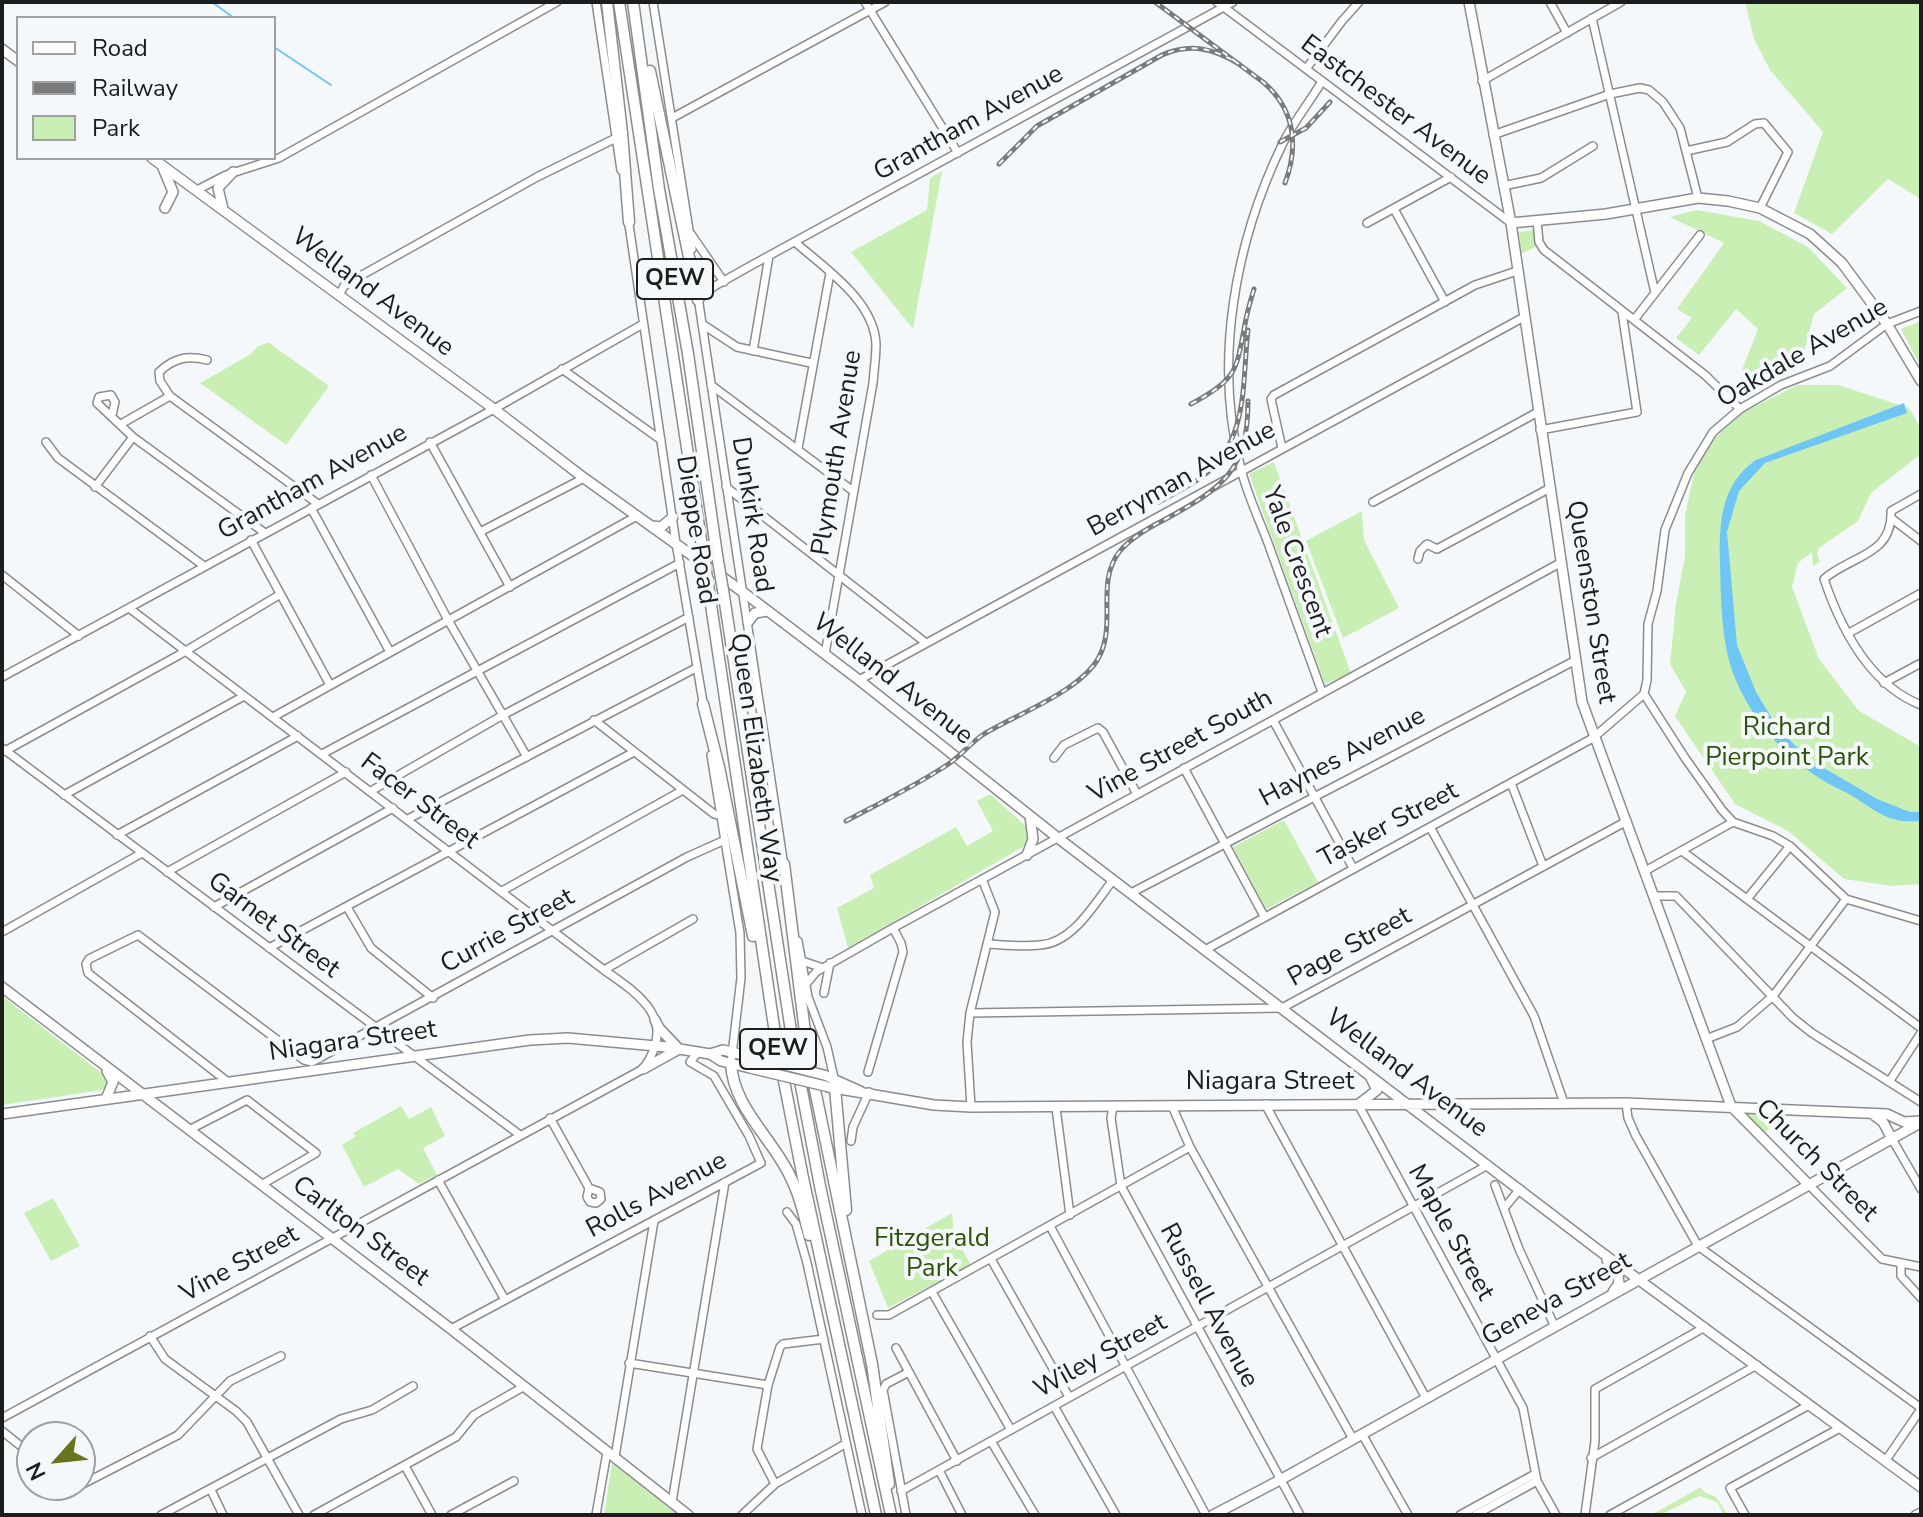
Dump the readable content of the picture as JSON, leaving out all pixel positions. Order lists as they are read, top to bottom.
{
  "streets": {
    "highway": ["QEW", "Queen Elizabeth Way"],
    "main road": [
      "Welland Avenue",
      "Queenston Street",
      "Niagara Street",
      "Church Street",
      "Carlton Street",
      "Geneva Street"
    ],
    "street": [
      "Eastchester Avenue",
      "Grantham Avenue",
      "Oakdale Avenue",
      "Plymouth Avenue",
      "Berryman Avenue",
      "Dunkirk Road",
      "Dieppe Road",
      "Yale Crescent",
      "Vine Street South",
      "Haynes Avenue",
      "Facer Street",
      "Tasker Street",
      "Garnet Street",
      "Currie Street",
      "Page Street",
      "Rolls Avenue",
      "Maple Street",
      "Vine Street",
      "Russell Avenue",
      "Wiley Street"
    ]
  },
  "crossings": [
    ["Eastchester Avenue", "Grantham Avenue"],
    ["Eastchester Avenue", "Yale Crescent"],
    ["Eastchester Avenue", "Queenston Street"],
    ["Grantham Avenue", "Welland Avenue"],
    ["Grantham Avenue", "Plymouth Avenue"],
    ["Grantham Avenue", "Dunkirk Road"],
    ["Grantham Avenue", "Dieppe Road"],
    ["Grantham Avenue", "Facer Street"],
    ["Welland Avenue", "Plymouth Avenue"],
    ["Welland Avenue", "Berryman Avenue"],
    ["Welland Avenue", "Dunkirk Road"],
    ["Welland Avenue", "Dieppe Road"],
    ["Welland Avenue", "Vine Street South"],
    ["Welland Avenue", "Haynes Avenue"],
    ["Welland Avenue", "Tasker Street"],
    ["Welland Avenue", "Page Street"],
    ["Welland Avenue", "Niagara Street"],
    ["Welland Avenue", "Wiley Street"],
    ["Berryman Avenue", "Yale Crescent"],
    ["Berryman Avenue", "Queenston Street"],
    ["Dunkirk Road", "Vine Street South"],
    ["Dunkirk Road", "Niagara Street"],
    ["Dieppe Road", "Currie Street"],
    ["Dieppe Road", "Niagara Street"],
    ["Yale Crescent", "Vine Street South"],
    ["Queenston Street", "Vine Street South"],
    ["Queenston Street", "Haynes Avenue"],
    ["Queenston Street", "Tasker Street"],
    ["Queenston Street", "Page Street"],
    ["Queenston Street", "Church Street"],
    ["Facer Street", "Currie Street"],
    ["Garnet Street", "Currie Street"],
    ["Garnet Street", "Niagara Street"],
    ["Garnet Street", "Vine Street"],
    ["Currie Street", "Niagara Street"],
    ["Niagara Street", "Church Street"],
    ["Niagara Street", "Rolls Avenue"],
    ["Niagara Street", "Carlton Street"],
    ["Niagara Street", "Maple Street"],
    ["Niagara Street", "Geneva Street"],
    ["Niagara Street", "Russell Avenue"],
    ["Church Street", "Geneva Street"],
    ["Rolls Avenue", "Carlton Street"],
    ["Carlton Street", "Vine Street"],
    ["Maple Street", "Geneva Street"],
    ["Maple Street", "Wiley Street"],
    ["Geneva Street", "Russell Avenue"],
    ["Russell Avenue", "Wiley Street"]
  ],
  "parks": ["Richard Pierpoint Park", "Fitzgerald Park"],
  "legend": ["Road", "Railway", "Park"],
  "north": "bottom left"
}
